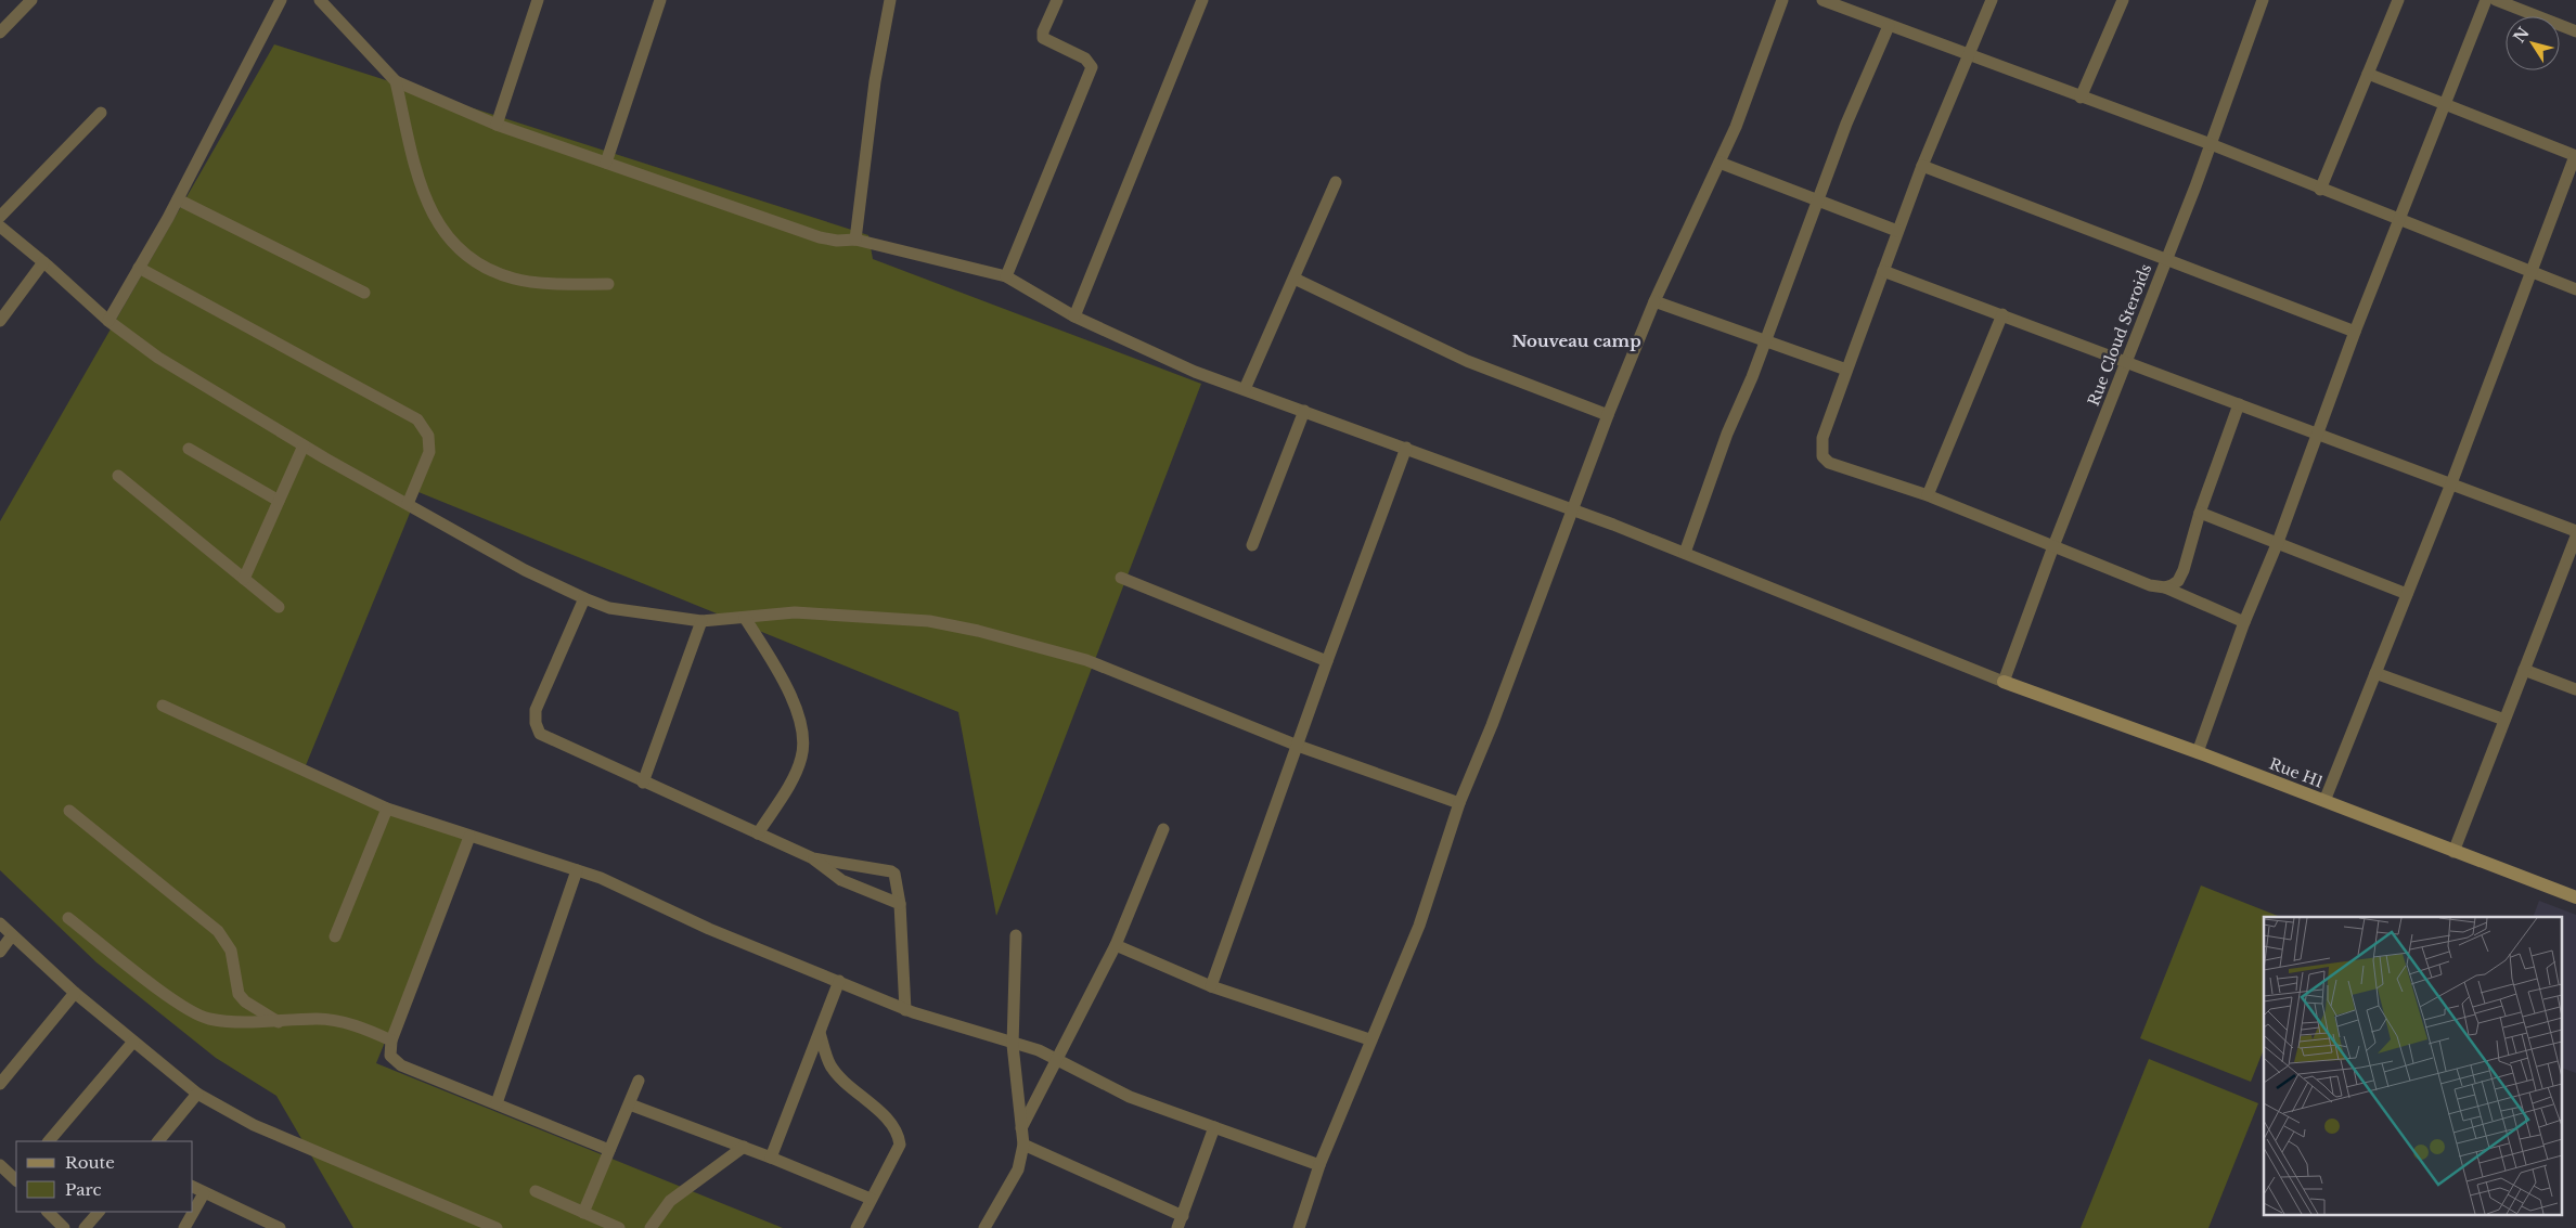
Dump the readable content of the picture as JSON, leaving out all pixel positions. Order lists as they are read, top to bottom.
{
  "streets": {
    "street": ["Rue Cloud Steroids", "Rue H1"]
  },
  "crossings": [
    ["Rue Cloud Steroids", "Rue H1"]
  ],
  "districts": ["Nouveau camp"],
  "legend": ["Route", "Parc"],
  "north": "top left"
}
